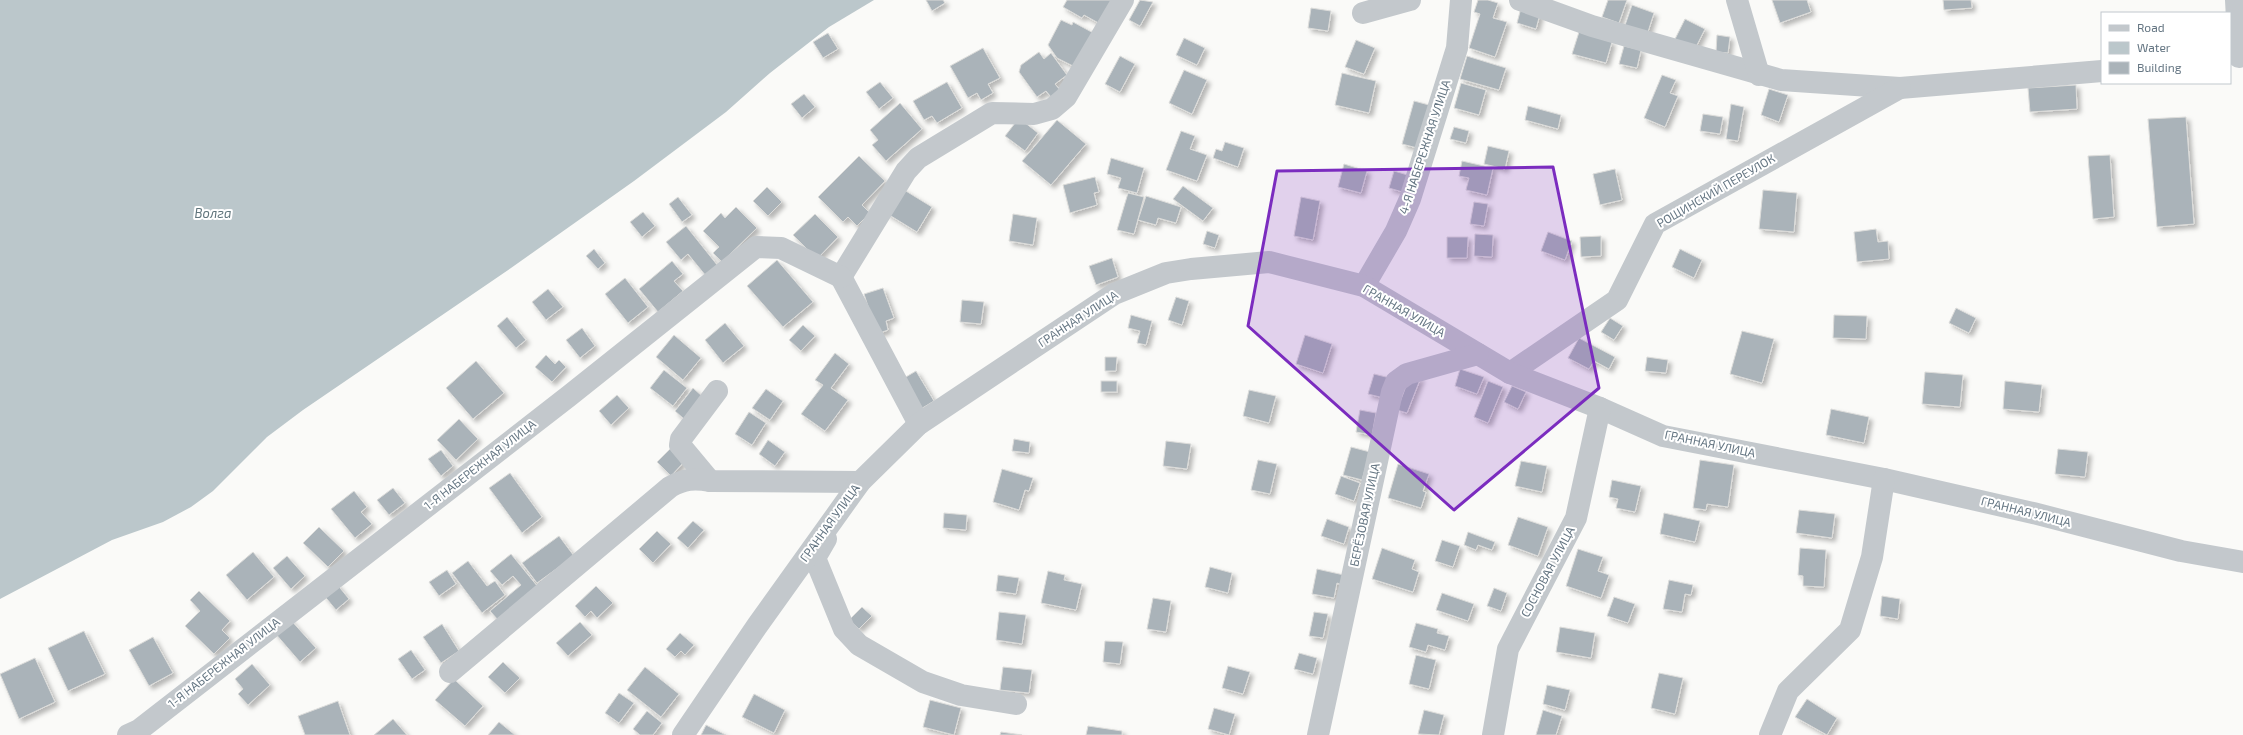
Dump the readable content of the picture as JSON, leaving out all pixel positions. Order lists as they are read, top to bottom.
{
  "streets": {
    "street": [
      "4-Я НАБЕРЕЖНАЯ УЛИЦА",
      "РОЩИНСКИЙ ПЕРЕУЛОК",
      "ГРАННАЯ УЛИЦА",
      "1-Я НАБЕРЕЖНАЯ УЛИЦА",
      "БЕРЁЗОВАЯ УЛИЦА",
      "СОСНОВАЯ УЛИЦА"
    ]
  },
  "crossings": [
    ["4-Я НАБЕРЕЖНАЯ УЛИЦА", "ГРАННАЯ УЛИЦА"],
    ["РОЩИНСКИЙ ПЕРЕУЛОК", "ГРАННАЯ УЛИЦА"],
    ["ГРАННАЯ УЛИЦА", "БЕРЁЗОВАЯ УЛИЦА"],
    ["ГРАННАЯ УЛИЦА", "СОСНОВАЯ УЛИЦА"]
  ],
  "water": ["Волга"],
  "legend": ["Road", "Water", "Building"]
}
